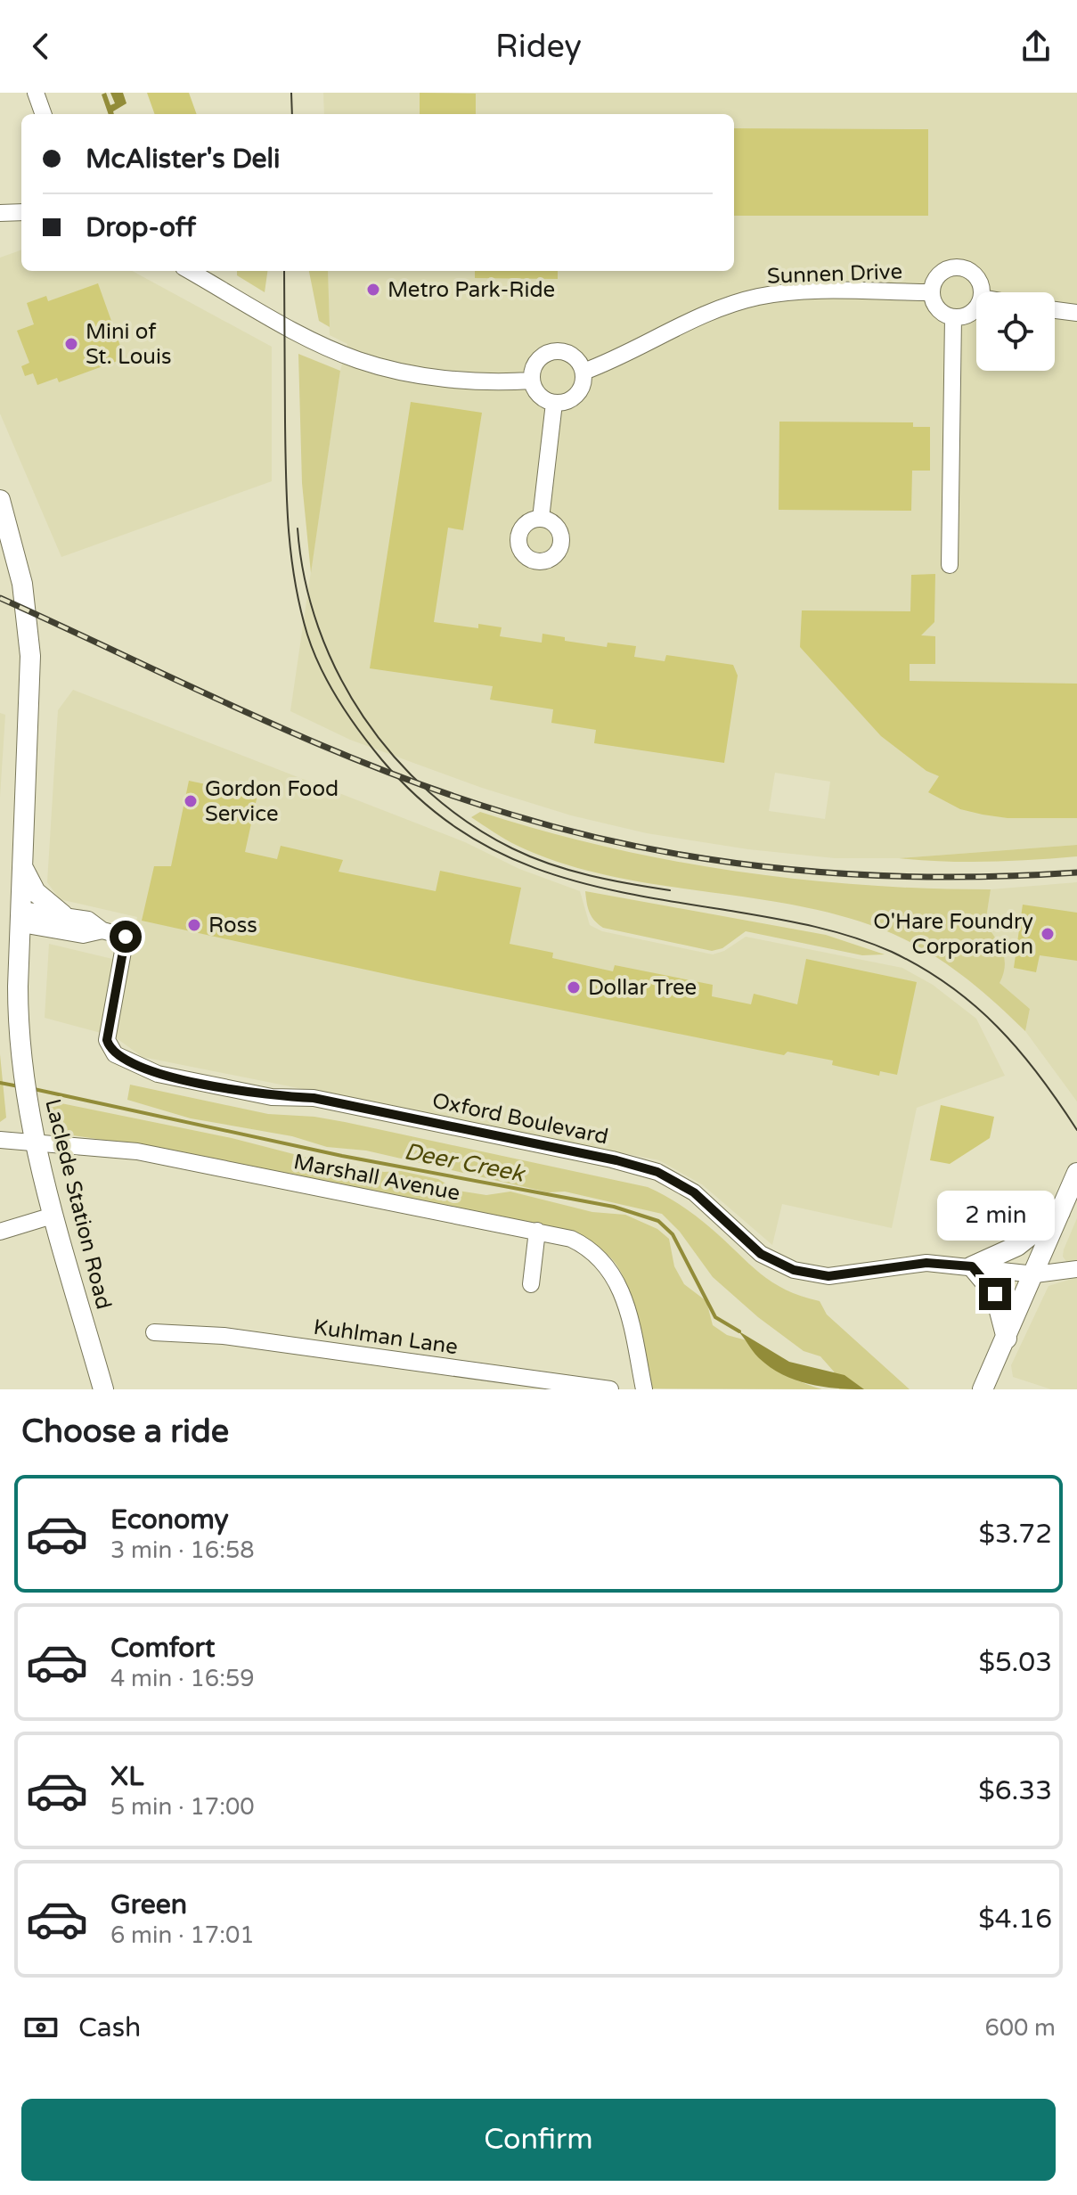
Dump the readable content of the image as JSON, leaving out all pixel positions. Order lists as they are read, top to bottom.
{
  "streets": {
    "main road": ["Laclede Station Road"],
    "street": [
      "Sunnen Drive",
      "Oxford Boulevard",
      "Marshall Avenue",
      "Kuhlman Lane"
    ]
  },
  "crossings": [
    ["Oxford Boulevard", "Laclede Station Road"],
    ["Marshall Avenue", "Laclede Station Road"]
  ],
  "water": ["Deer Creek"],
  "places": [
    "Metro Park-Ride",
    "Mini of St. Louis",
    "Gordon Food Service",
    "Ross",
    "O'Hare Foundry Corporation",
    "Dollar Tree"
  ],
  "page": {
    "header": "Ridey",
    "banner": ["McAlister's Deli", "Drop-off"],
    "bubble": "2 min",
    "heading": "Choose a ride",
    "list": [
      {
        "name": "Economy",
        "note": "3 min · 16:58",
        "value": "$3.72"
      },
      {
        "name": "Comfort",
        "note": "4 min · 16:59",
        "value": "$5.03"
      },
      {
        "name": "XL",
        "note": "5 min · 17:00",
        "value": "$6.33"
      },
      {
        "name": "Green",
        "note": "6 min · 17:01",
        "value": "$4.16"
      }
    ],
    "pay": ["Cash", "600 m"],
    "buttons": "Confirm"
  }
}
